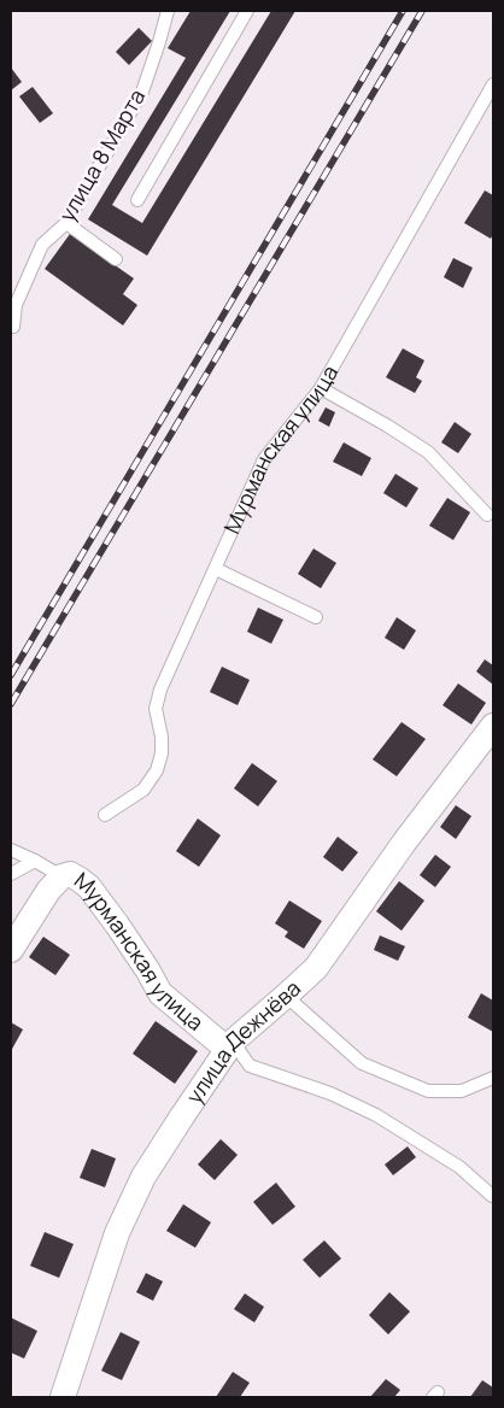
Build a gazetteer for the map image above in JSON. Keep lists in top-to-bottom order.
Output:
{
  "streets": {
    "street": ["Мурманская улица", "улица Дежнёва"],
    "lane": ["улица 8 Марта"]
  },
  "crossings": [
    ["Мурманская улица", "улица Дежнёва"]
  ]
}
